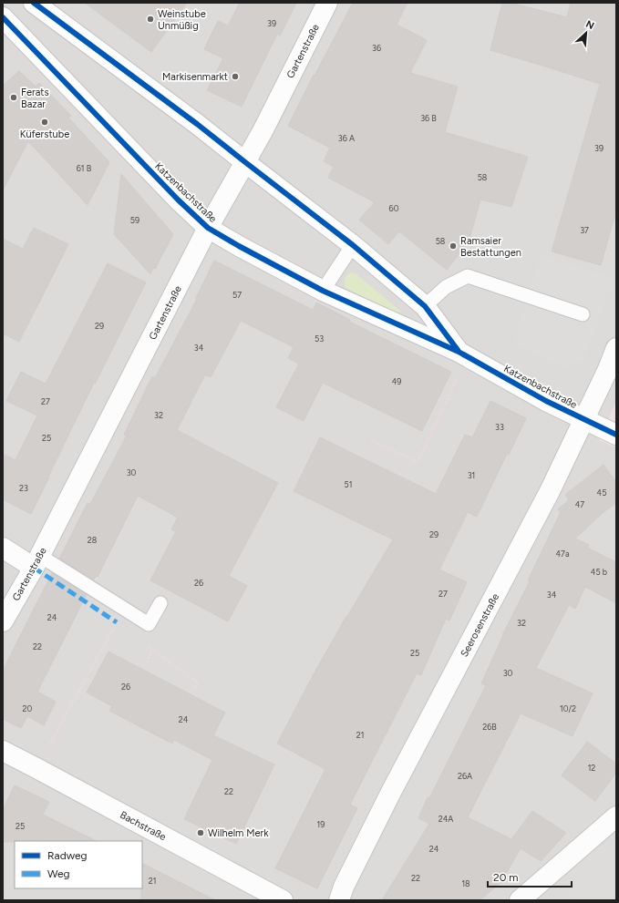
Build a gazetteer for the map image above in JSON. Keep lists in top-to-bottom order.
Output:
{
  "streets": {
    "street": [
      "Gartenstraße",
      "Katzenbachstraße",
      "Seerosenstraße",
      "Bachstraße"
    ]
  },
  "crossings": [
    ["Gartenstraße", "Katzenbachstraße"],
    ["Katzenbachstraße", "Seerosenstraße"]
  ],
  "places": [
    "Weinstube Unmüßig",
    "Markisenmarkt",
    "Ferats Bazar",
    "Küferstube",
    "Ramsaier Bestattungen",
    "Wilhelm Merk"
  ],
  "house_numbers": [
    "39",
    "36",
    "36 B",
    "36 A",
    "39",
    "61 B",
    "58",
    "60",
    "59",
    "37",
    "58",
    "57",
    "29",
    "53",
    "34",
    "49",
    "27",
    "32",
    "33",
    "25",
    "30",
    "31",
    "51",
    "23",
    "45",
    "47",
    "29",
    "28",
    "47a",
    "45 b",
    "26",
    "27",
    "34",
    "24",
    "32",
    "22",
    "25",
    "30",
    "26",
    "20",
    "10/2",
    "24",
    "26B",
    "21",
    "12",
    "26A",
    "22",
    "24A",
    "19",
    "25",
    "24",
    "22",
    "21",
    "18"
  ],
  "legend": ["Radweg", "Weg"],
  "scale_bar": "20 m",
  "north": "top right"
}
